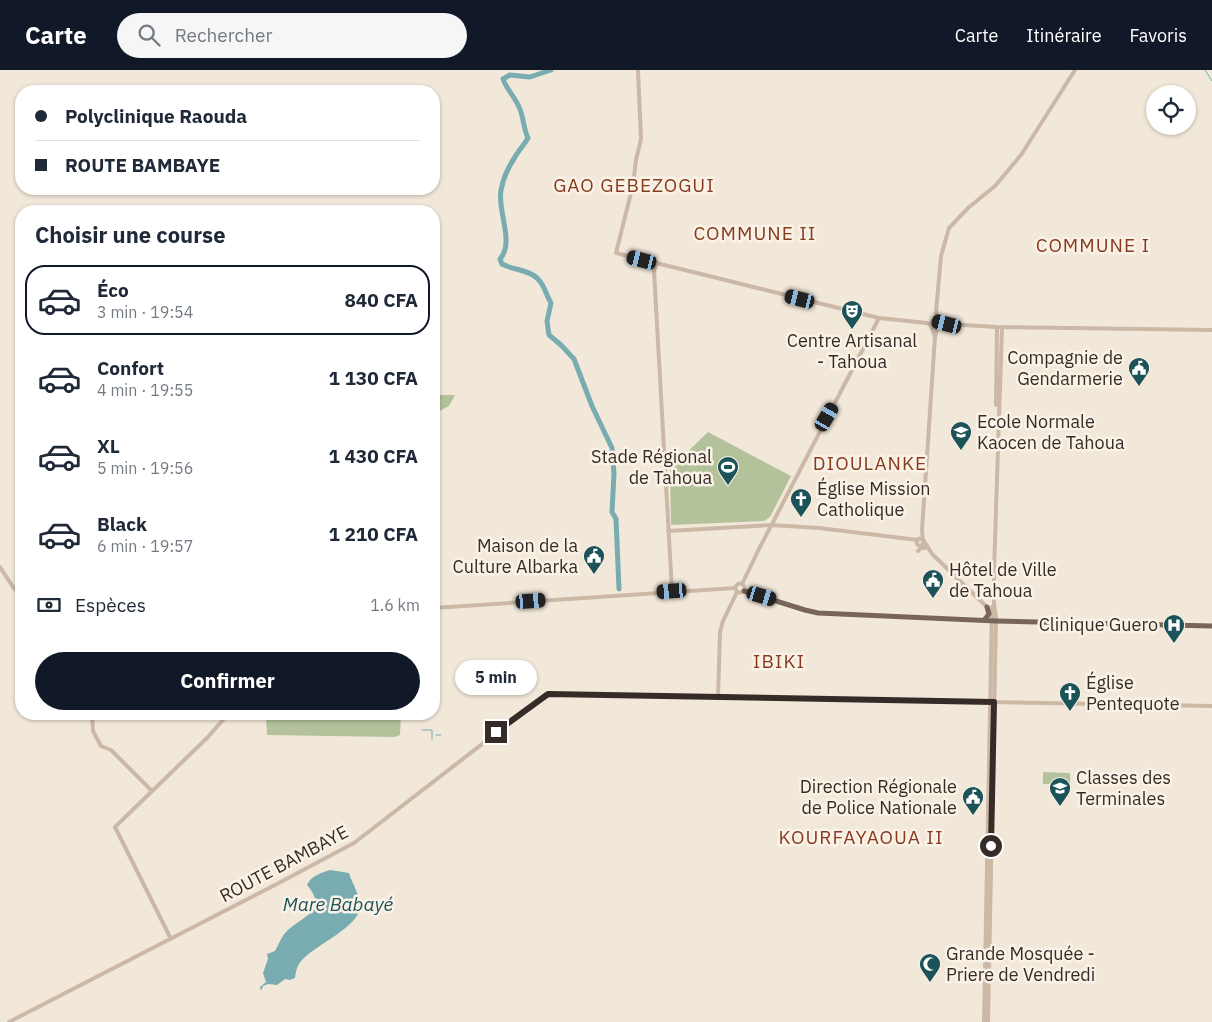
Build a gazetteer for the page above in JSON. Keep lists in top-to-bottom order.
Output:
{
  "streets": {
    "street": ["ROUTE BAMBAYE"]
  },
  "districts": [
    "GAO GEBEZOGUI",
    "COMMUNE II",
    "COMMUNE I",
    "DIOULANKE",
    "IBIKI",
    "KOURFAYAOUA II"
  ],
  "water": ["Mare Babayé"],
  "places": {
    "theatre": ["Centre Artisanal - Tahoua"],
    "public building": [
      "Compagnie de Gendarmerie",
      "Maison de la Culture Albarka",
      "Hôtel de Ville de Tahoua",
      "Direction Régionale de Police Nationale"
    ],
    "school or university": ["Ecole Normale Kaocen de Tahoua", "Classes des Terminales"],
    "sports": ["Stade Régional de Tahoua"],
    "church": ["Église Mission Catholique", "Église Pentequote"],
    "hospital": ["Clinique Guero"],
    "mosque": ["Grande Mosquée - Priere de Vendredi"]
  },
  "page": {
    "header": "Carte",
    "search": "Rechercher",
    "nav": ["Carte", "Itinéraire", "Favoris"],
    "banner": ["Polyclinique Raouda", "ROUTE BAMBAYE"],
    "heading": "Choisir une course",
    "list": [
      {
        "name": "Éco",
        "note": "3 min · 19:54",
        "value": "840 CFA"
      },
      {
        "name": "Confort",
        "note": "4 min · 19:55",
        "value": "1 130 CFA"
      },
      {
        "name": "XL",
        "note": "5 min · 19:56",
        "value": "1 430 CFA"
      },
      {
        "name": "Black",
        "note": "6 min · 19:57",
        "value": "1 210 CFA"
      }
    ],
    "pay": ["Espèces", "1.6 km"],
    "buttons": "Confirmer",
    "bubble": "5 min"
  }
}
